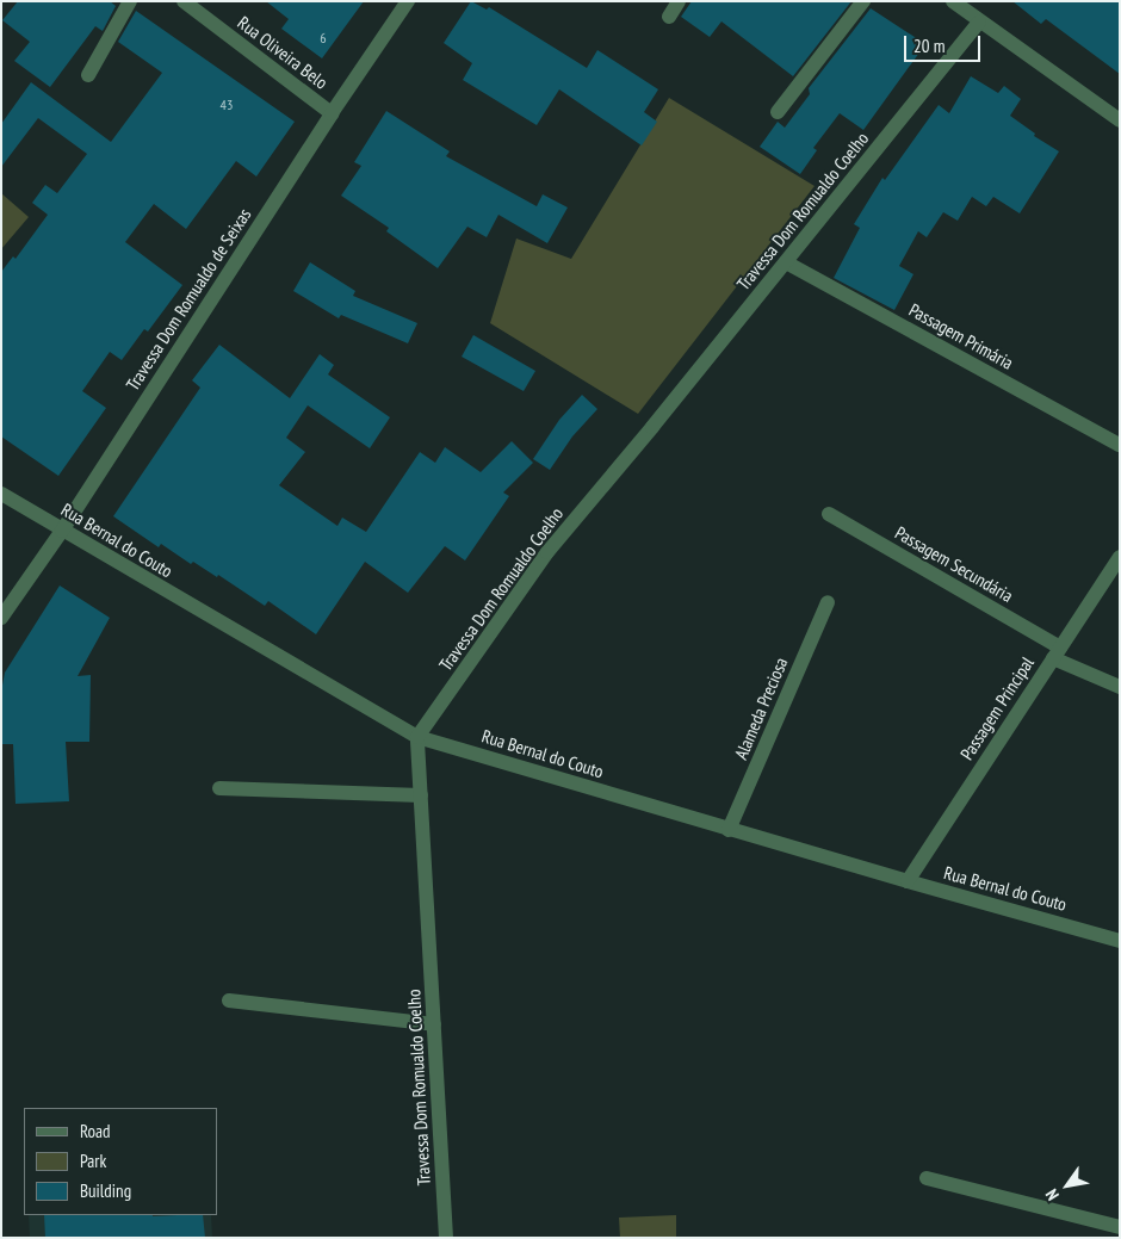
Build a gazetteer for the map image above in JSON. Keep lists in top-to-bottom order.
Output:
{
  "streets": {
    "street": [
      "Rua Oliveira Belo",
      "Travessa Dom Romualdo Coelho",
      "Travessa Dom Romualdo de Seixas",
      "Passagem Primária",
      "Rua Bernal do Couto",
      "Passagem Secundária",
      "Alameda Preciosa",
      "Passagem Principal"
    ]
  },
  "crossings": [
    ["Rua Oliveira Belo", "Travessa Dom Romualdo de Seixas"],
    ["Travessa Dom Romualdo Coelho", "Passagem Primária"],
    ["Travessa Dom Romualdo Coelho", "Rua Bernal do Couto"],
    ["Travessa Dom Romualdo de Seixas", "Rua Bernal do Couto"],
    ["Rua Bernal do Couto", "Alameda Preciosa"],
    ["Rua Bernal do Couto", "Passagem Principal"],
    ["Passagem Secundária", "Passagem Principal"]
  ],
  "house_numbers": ["6", "43"],
  "legend": ["Road", "Park", "Building"],
  "scale_bar": "20 m",
  "north": "bottom left"
}
